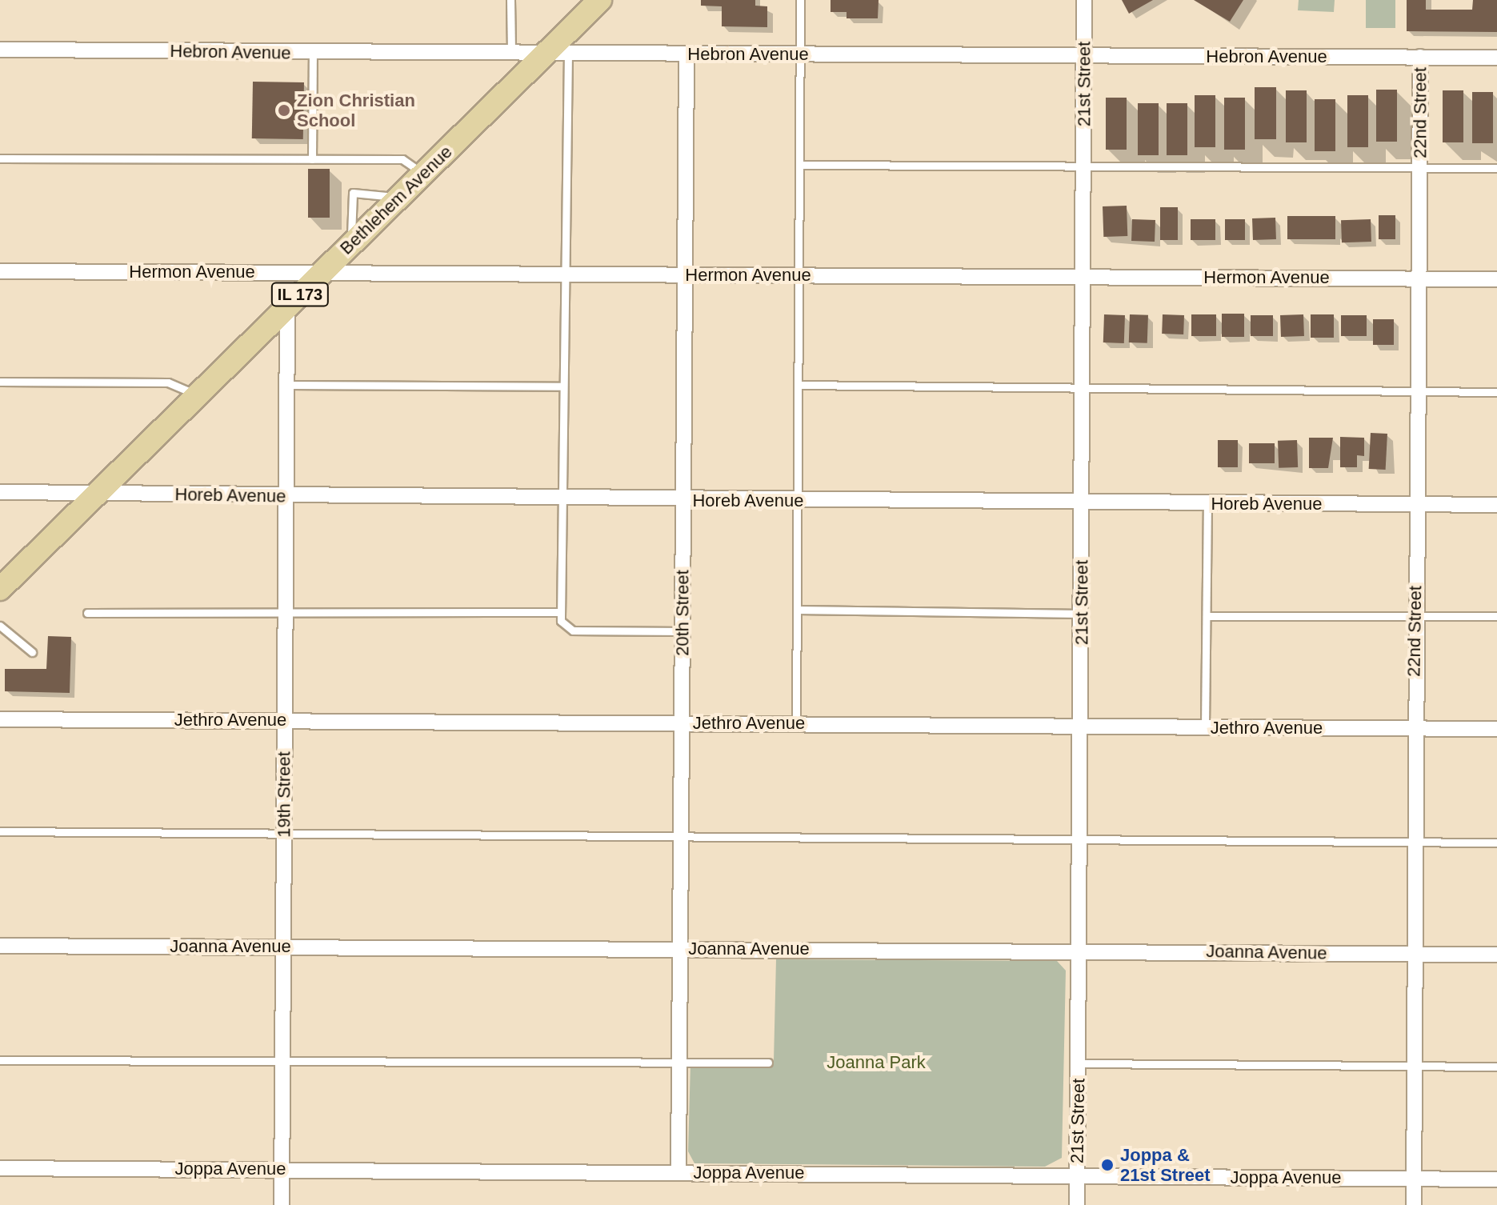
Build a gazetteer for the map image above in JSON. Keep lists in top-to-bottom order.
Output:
{
  "streets": {
    "main road": ["Bethlehem Avenue", "IL 173"],
    "street": [
      "Hebron Avenue",
      "21st Street",
      "22nd Street",
      "Hermon Avenue",
      "Horeb Avenue",
      "20th Street",
      "Jethro Avenue",
      "19th Street",
      "Joanna Avenue",
      "Joppa Avenue"
    ]
  },
  "crossings": [
    ["Hebron Avenue", "21st Street"],
    ["Hebron Avenue", "22nd Street"],
    ["Hebron Avenue", "Bethlehem Avenue"],
    ["Hebron Avenue", "20th Street"],
    ["21st Street", "Hermon Avenue"],
    ["21st Street", "Horeb Avenue"],
    ["21st Street", "Jethro Avenue"],
    ["21st Street", "Joanna Avenue"],
    ["21st Street", "Joppa Avenue"],
    ["22nd Street", "Hermon Avenue"],
    ["22nd Street", "Horeb Avenue"],
    ["22nd Street", "Jethro Avenue"],
    ["22nd Street", "Joanna Avenue"],
    ["22nd Street", "Joppa Avenue"],
    ["Bethlehem Avenue", "Hermon Avenue"],
    ["Bethlehem Avenue", "Horeb Avenue"],
    ["Bethlehem Avenue", "19th Street"],
    ["Hermon Avenue", "20th Street"],
    ["Horeb Avenue", "20th Street"],
    ["Horeb Avenue", "19th Street"],
    ["20th Street", "Jethro Avenue"],
    ["20th Street", "Joanna Avenue"],
    ["20th Street", "Joppa Avenue"],
    ["Jethro Avenue", "19th Street"],
    ["19th Street", "Joanna Avenue"],
    ["19th Street", "Joppa Avenue"]
  ],
  "parks": ["Joanna Park"],
  "places": ["Zion Christian School", "Joppa & 21st Street"]
}
